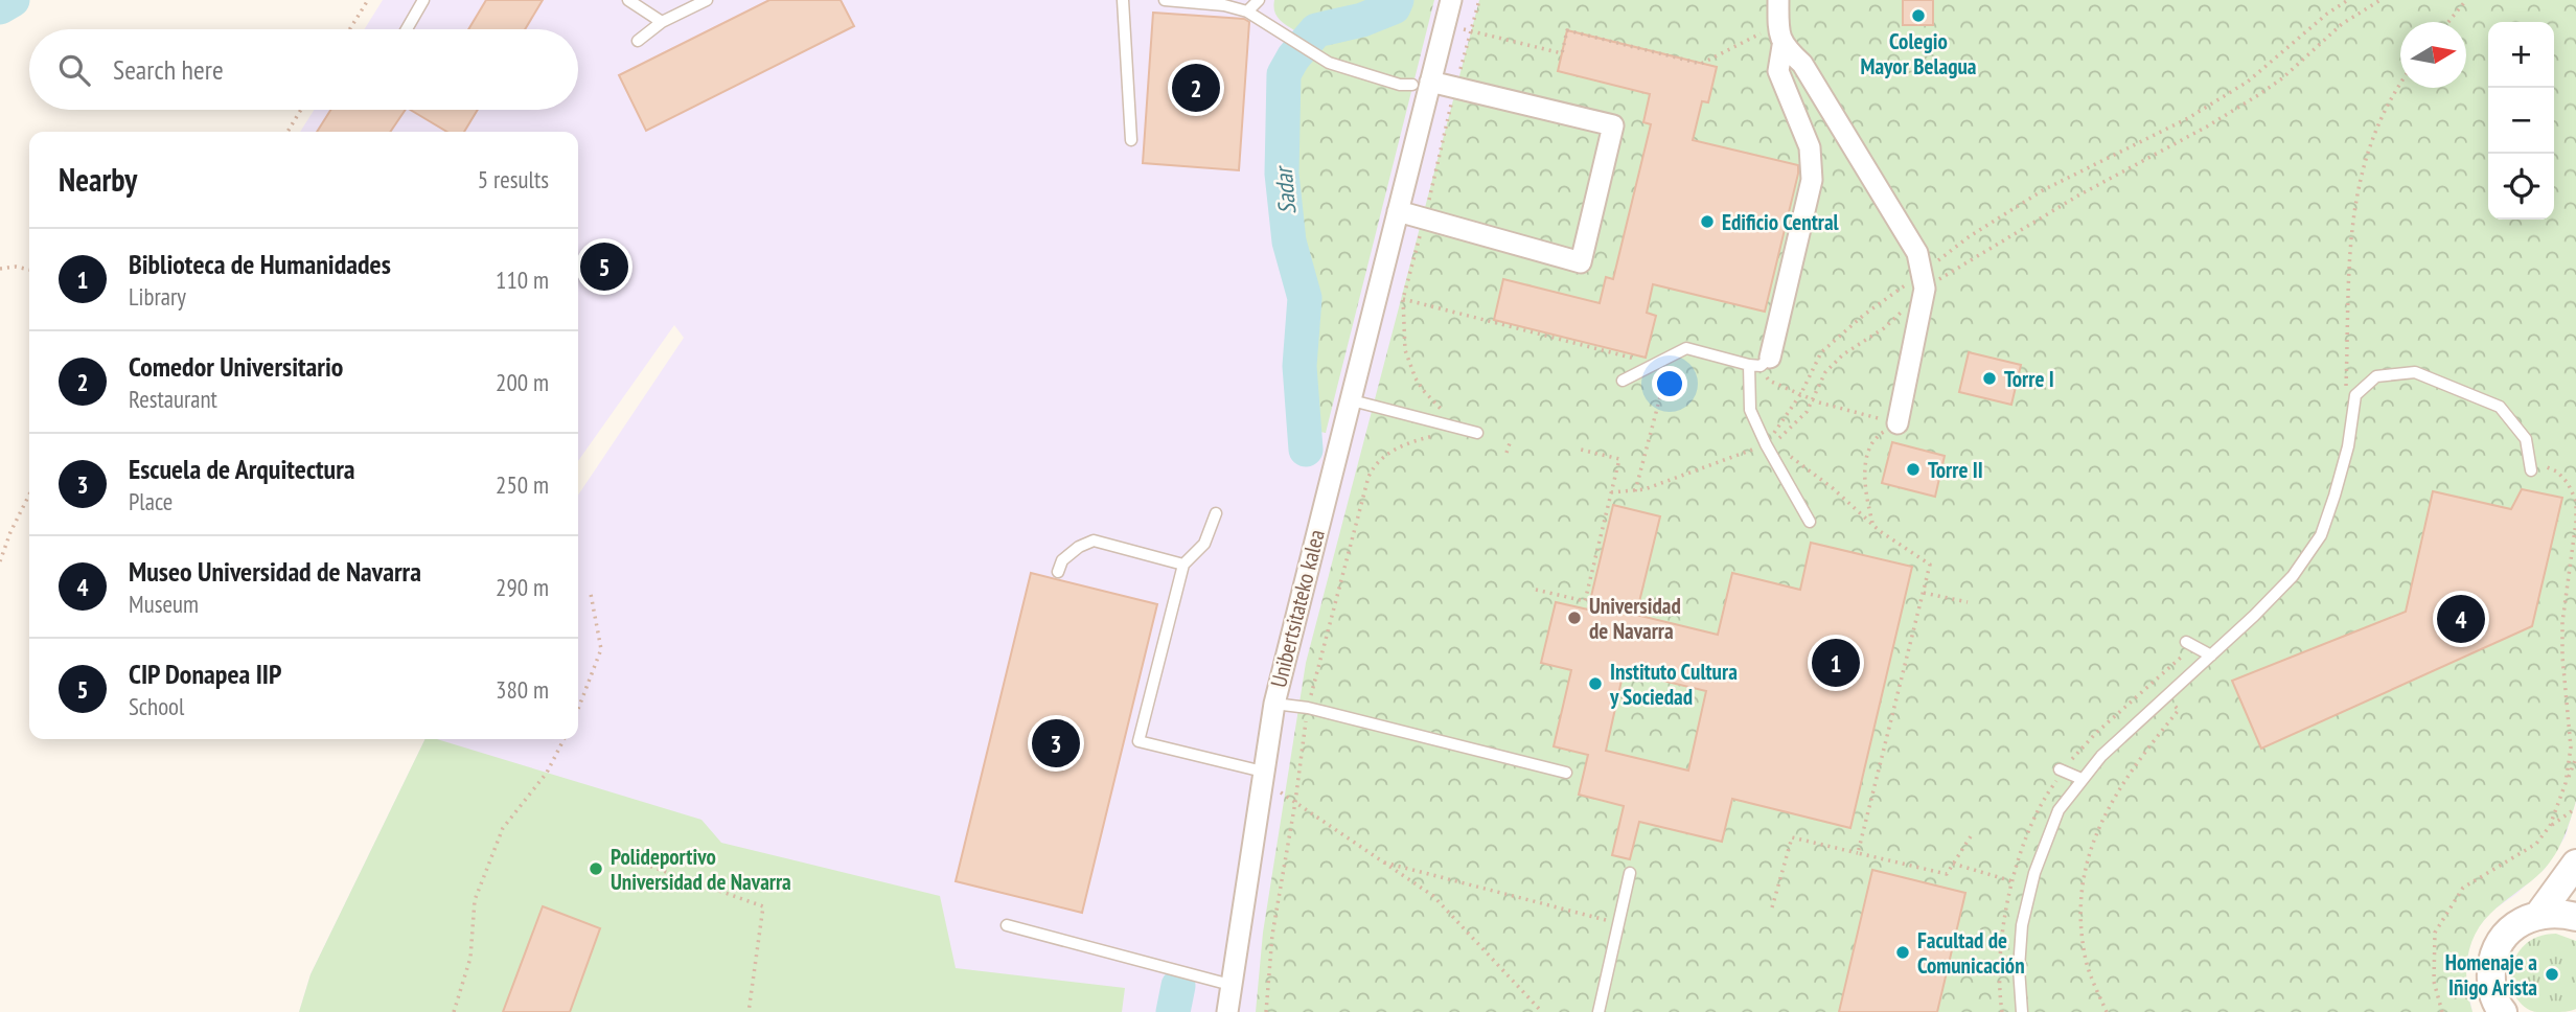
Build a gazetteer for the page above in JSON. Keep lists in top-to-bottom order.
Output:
{
  "streets": {
    "street": ["Unibertsitateko kalea"]
  },
  "water": ["Sadar"],
  "places": [
    "Colegio Mayor Belagua",
    "Edificio Central",
    "Torre I",
    "Torre II",
    "Universidad de Navarra",
    "Instituto Cultura y Sociedad",
    "Polideportivo Universidad de Navarra",
    "Facultad de Comunicación",
    "Homenaje a Iñigo Arista"
  ],
  "north": "right",
  "page": {
    "map_buttons": ["+", "−"],
    "search": "Search here",
    "pins": [
      "2",
      "5",
      "4",
      "1",
      "3"
    ],
    "heading": ["Nearby", "5 results"],
    "list": [
      {
        "mark": "1",
        "name": "Biblioteca de Humanidades",
        "note": "Library",
        "value": "110 m"
      },
      {
        "mark": "2",
        "name": "Comedor Universitario",
        "note": "Restaurant",
        "value": "200 m"
      },
      {
        "mark": "3",
        "name": "Escuela de Arquitectura",
        "note": "Place",
        "value": "250 m"
      },
      {
        "mark": "4",
        "name": "Museo Universidad de Navarra",
        "note": "Museum",
        "value": "290 m"
      },
      {
        "mark": "5",
        "name": "CIP Donapea IIP",
        "note": "School",
        "value": "380 m"
      }
    ]
  }
}
